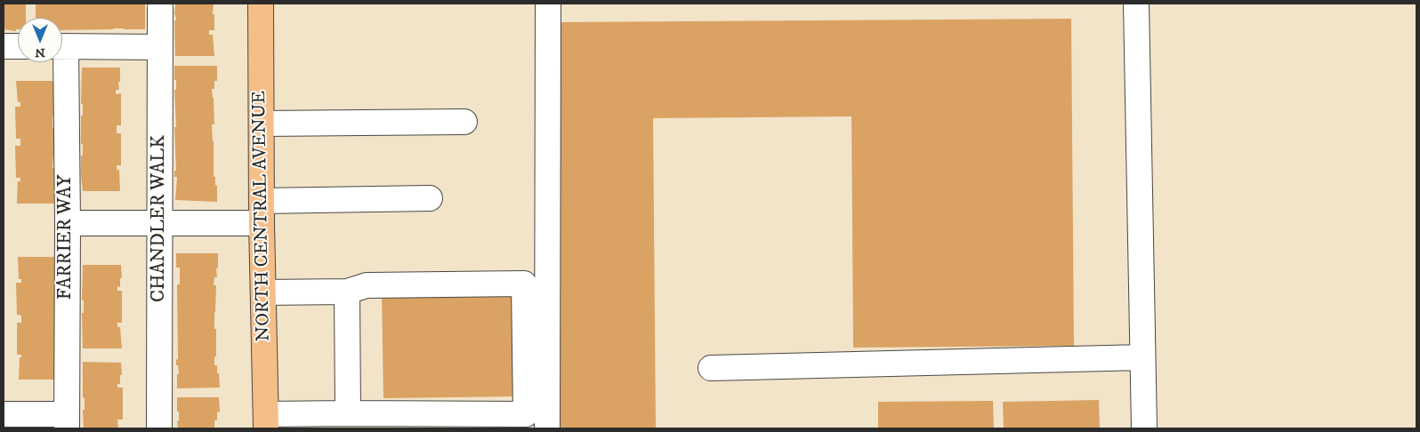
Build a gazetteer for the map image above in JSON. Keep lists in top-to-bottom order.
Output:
{
  "streets": {
    "main road": ["NORTH CENTRAL AVENUE"],
    "street": ["CHANDLER WALK", "FARRIER WAY"]
  },
  "north": "bottom"
}
